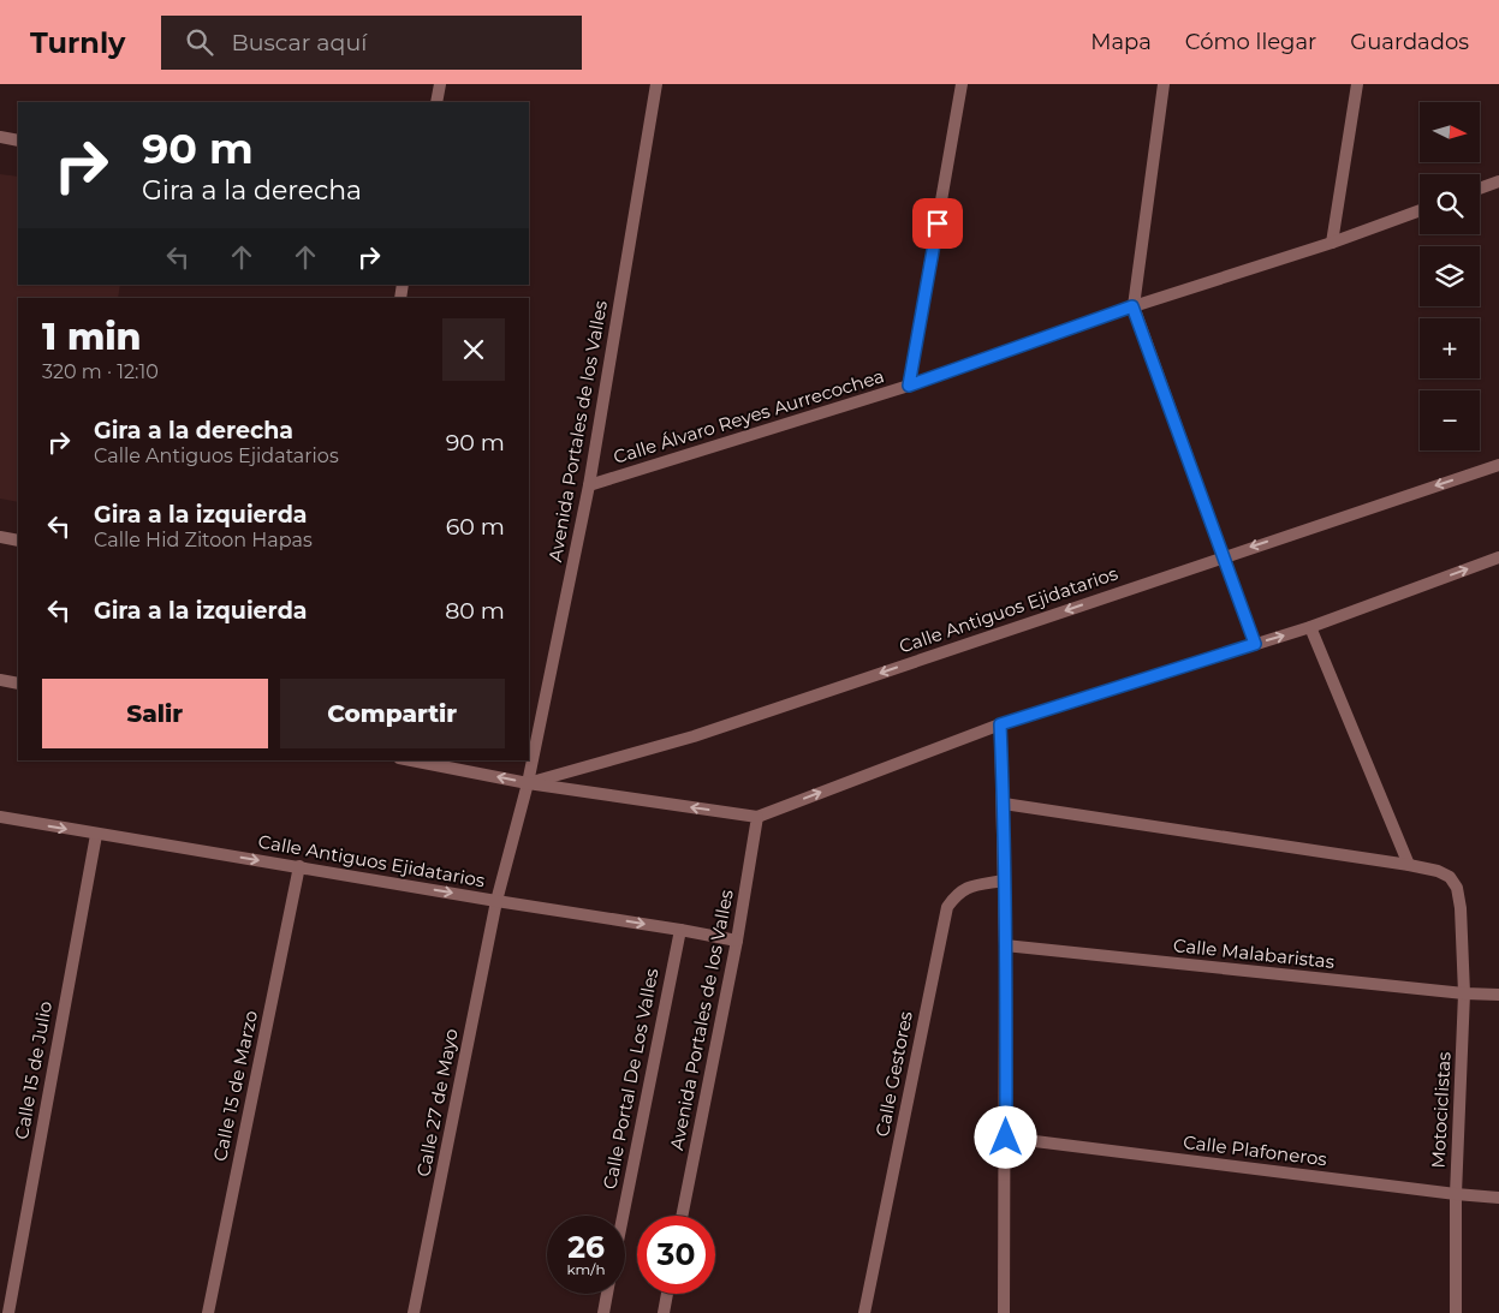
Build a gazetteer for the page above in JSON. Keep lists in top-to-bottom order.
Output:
{
  "streets": {
    "street": [
      "Calle Álvaro Reyes Aurrecochea",
      "Avenida Portales de los Valles",
      "Calle Antiguos Ejidatarios",
      "Calle Malabaristas",
      "Calle 15 de Julio",
      "Calle Gestores",
      "Calle Portal De Los Valles",
      "Calle 15 de Marzo",
      "Calle 27 de Mayo",
      "Motociclistas",
      "Calle Plafoneros"
    ]
  },
  "crossings": [
    ["Calle Álvaro Reyes Aurrecochea", "Avenida Portales de los Valles"],
    ["Avenida Portales de los Valles", "Calle Antiguos Ejidatarios"],
    ["Avenida Portales de los Valles", "Calle 27 de Mayo"],
    ["Calle Antiguos Ejidatarios", "Calle 15 de Julio"],
    ["Calle Antiguos Ejidatarios", "Calle Portal De Los Valles"],
    ["Calle Antiguos Ejidatarios", "Calle 15 de Marzo"],
    ["Calle Antiguos Ejidatarios", "Calle 27 de Mayo"],
    ["Calle Malabaristas", "Motociclistas"],
    ["Motociclistas", "Calle Plafoneros"]
  ],
  "north": "right",
  "page": {
    "header": "Turnly",
    "search": "Buscar aquí",
    "nav": ["Mapa", "Cómo llegar", "Guardados"],
    "map_buttons": ["+", "−"],
    "turn": ["90 m", "Gira a la derecha"],
    "heading": ["1 min", "320 m · 12:10"],
    "list": [
      {
        "name": "Gira a la derecha",
        "note": "Calle Antiguos Ejidatarios",
        "value": "90 m"
      },
      {
        "name": "Gira a la izquierda",
        "note": "Calle Hid Zitoon Hapas",
        "value": "60 m"
      },
      {
        "name": "Gira a la izquierda",
        "value": "80 m"
      }
    ],
    "buttons": ["Salir", "Compartir"],
    "speed": "26 km/h",
    "limit": "30"
  }
}
